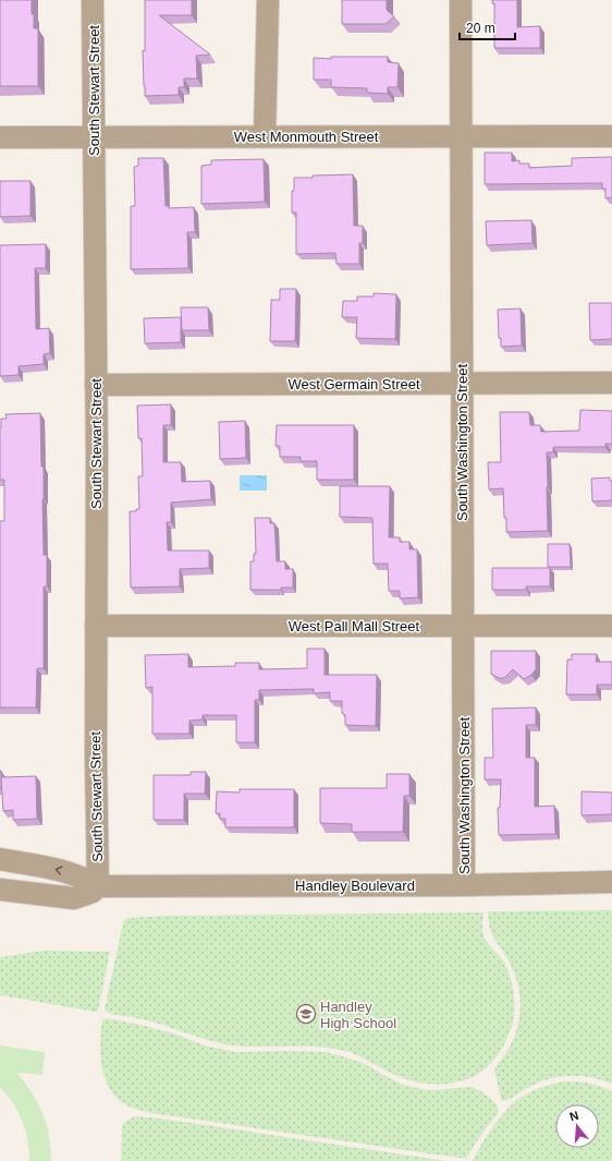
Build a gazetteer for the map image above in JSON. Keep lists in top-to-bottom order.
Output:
{
  "streets": {
    "street": [
      "South Stewart Street",
      "West Monmouth Street",
      "West Germain Street",
      "South Washington Street",
      "West Pall Mall Street",
      "Handley Boulevard"
    ]
  },
  "crossings": [
    ["South Stewart Street", "West Monmouth Street"],
    ["South Stewart Street", "West Germain Street"],
    ["South Stewart Street", "West Pall Mall Street"],
    ["South Stewart Street", "Handley Boulevard"],
    ["West Monmouth Street", "South Washington Street"],
    ["West Germain Street", "South Washington Street"],
    ["South Washington Street", "West Pall Mall Street"],
    ["South Washington Street", "Handley Boulevard"]
  ],
  "places": {
    "school or university": ["Handley High School"]
  },
  "scale_bar": "20 m",
  "north": "top"
}
